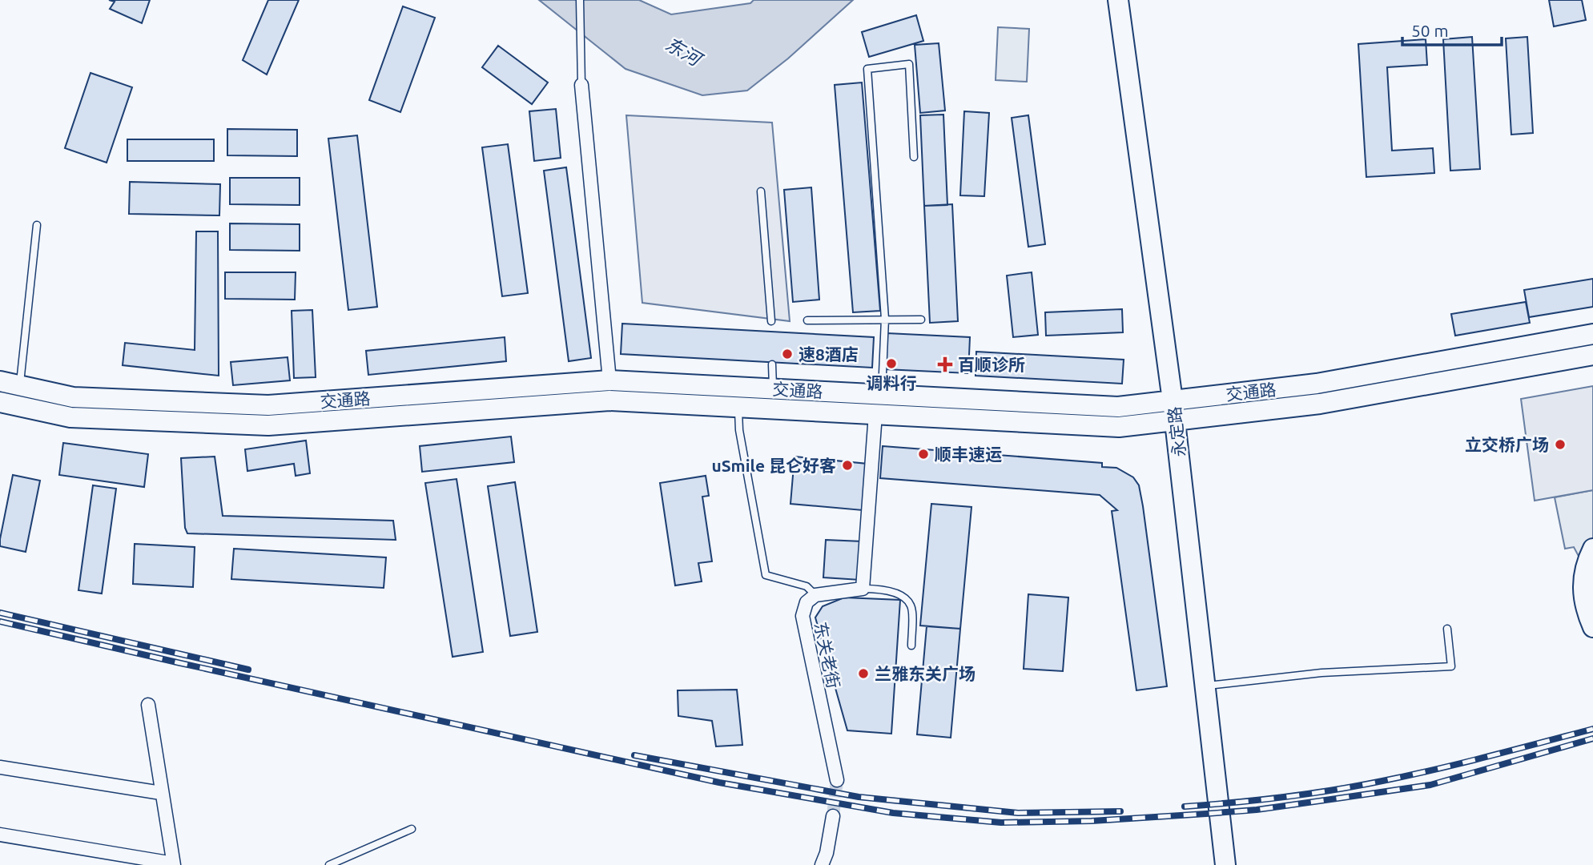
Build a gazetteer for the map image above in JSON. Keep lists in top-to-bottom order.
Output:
{
  "streets": {
    "main road": ["交通路", "永定路"],
    "street": ["东关老街"]
  },
  "crossings": [
    ["交通路", "永定路"]
  ],
  "water": ["东河"],
  "places": {
    "other": [
      "速8酒店",
      "调料行",
      "立交桥广场",
      "顺丰速运",
      "uSmile 昆仑好客",
      "兰雅东关广场"
    ],
    "health": ["百顺诊所"]
  },
  "scale_bar": "50 m"
}
